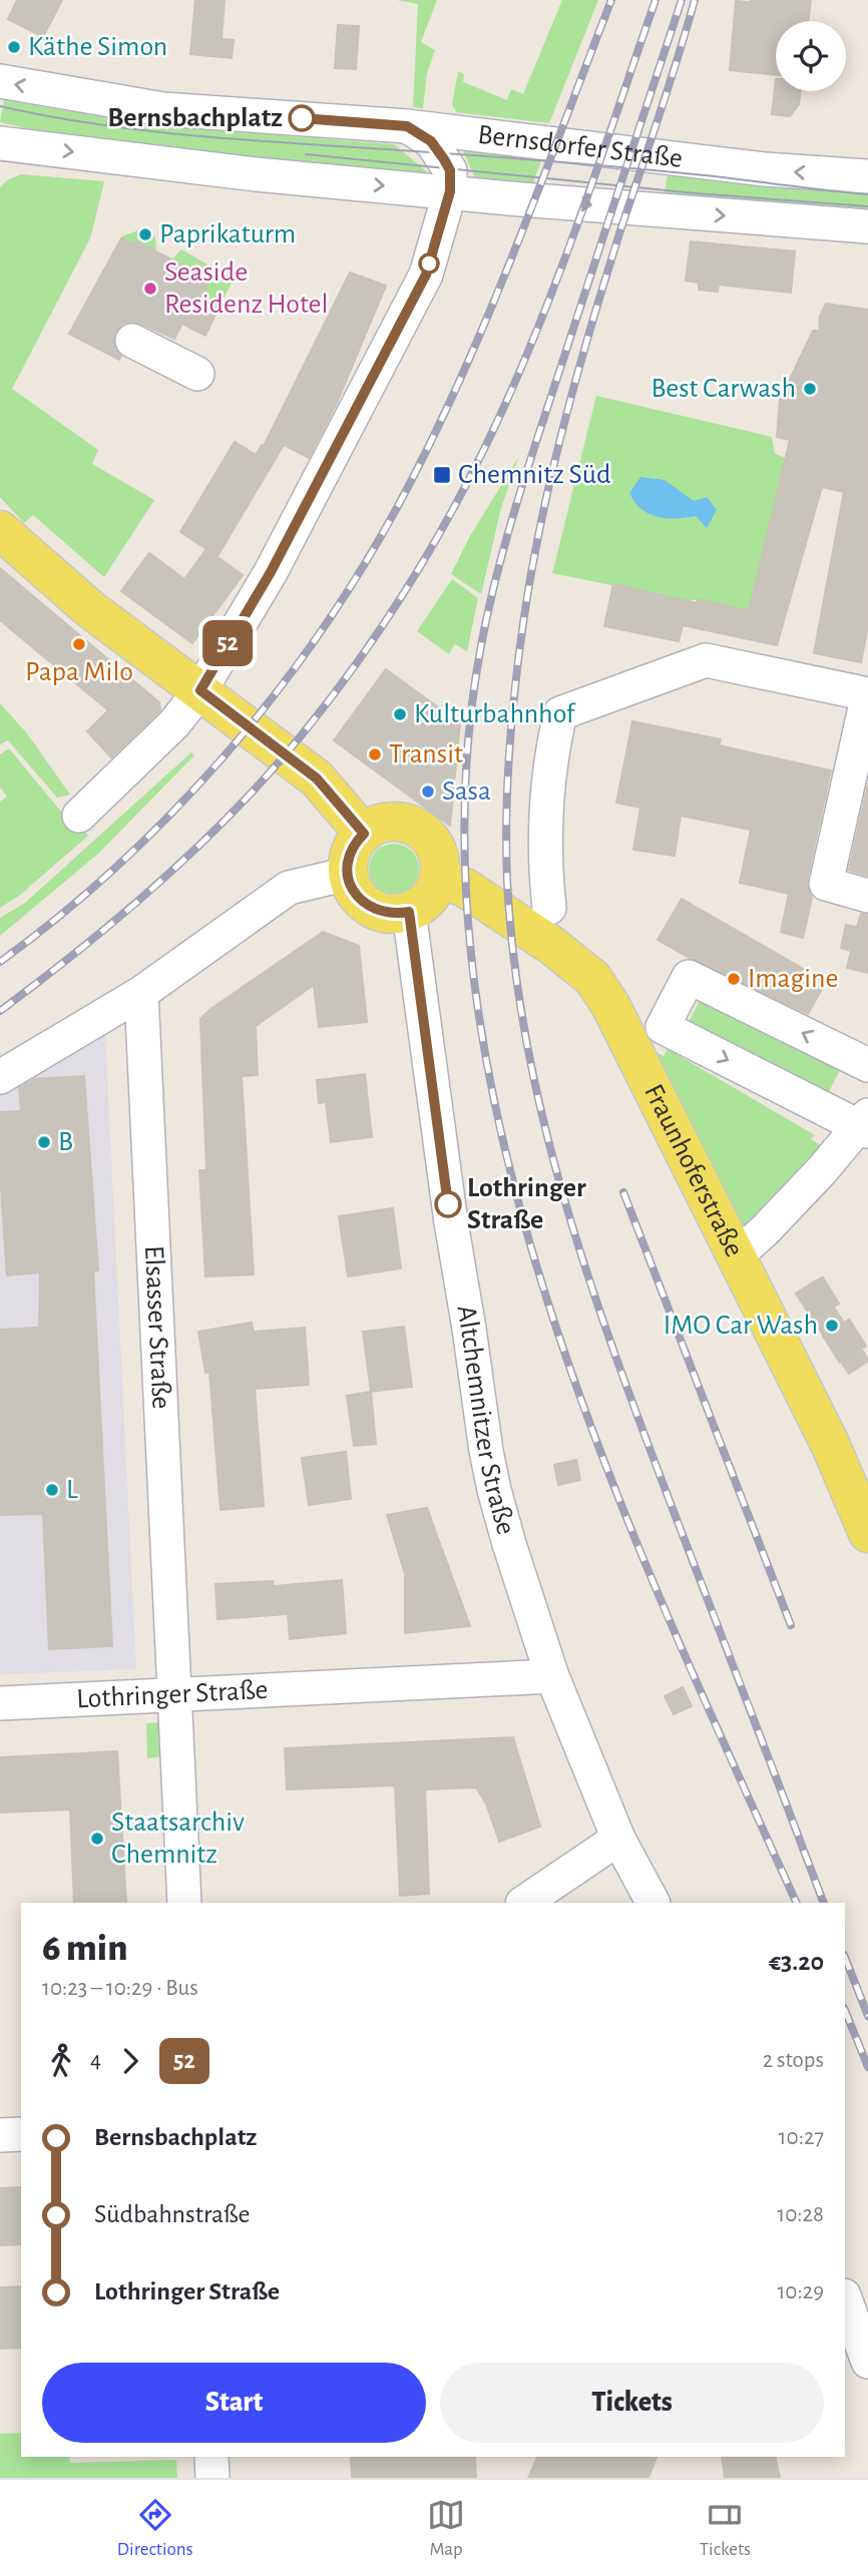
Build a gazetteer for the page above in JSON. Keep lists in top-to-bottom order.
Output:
{
  "streets": {
    "main road": ["Fraunhoferstraße"],
    "street": [
      "Bernsdorfer Straße",
      "Elsasser Straße",
      "Altchemnitzer Straße",
      "Lothringer Straße"
    ]
  },
  "crossings": [
    ["Fraunhoferstraße", "Altchemnitzer Straße"],
    ["Elsasser Straße", "Lothringer Straße"],
    ["Altchemnitzer Straße", "Lothringer Straße"]
  ],
  "places": {
    "other": [
      "Käthe Simon",
      "Bernsbachplatz",
      "Paprikaturm",
      "Seaside Residenz Hotel",
      "Best Carwash",
      "Papa Milo",
      "Kulturbahnhof",
      "Transit",
      "Sasa",
      "Imagine",
      "B",
      "Lothringer Straße",
      "IMO Car Wash",
      "L",
      "Staatsarchiv Chemnitz"
    ],
    "transit": ["Chemnitz Süd"]
  },
  "lines": ["bus line 52"],
  "page": {
    "on_map": "52",
    "heading": ["6 min", "10:23 – 10:29 · Bus", "€3.20"],
    "legs": ["4", "52", "2 stops"],
    "list": [
      {
        "name": "Bernsbachplatz",
        "value": "10:27"
      },
      {
        "name": "Südbahnstraße",
        "value": "10:28"
      },
      {
        "name": "Lothringer Straße",
        "value": "10:29"
      }
    ],
    "buttons": ["Start", "Tickets"],
    "tabs": ["Directions", "Map", "Tickets"]
  }
}
